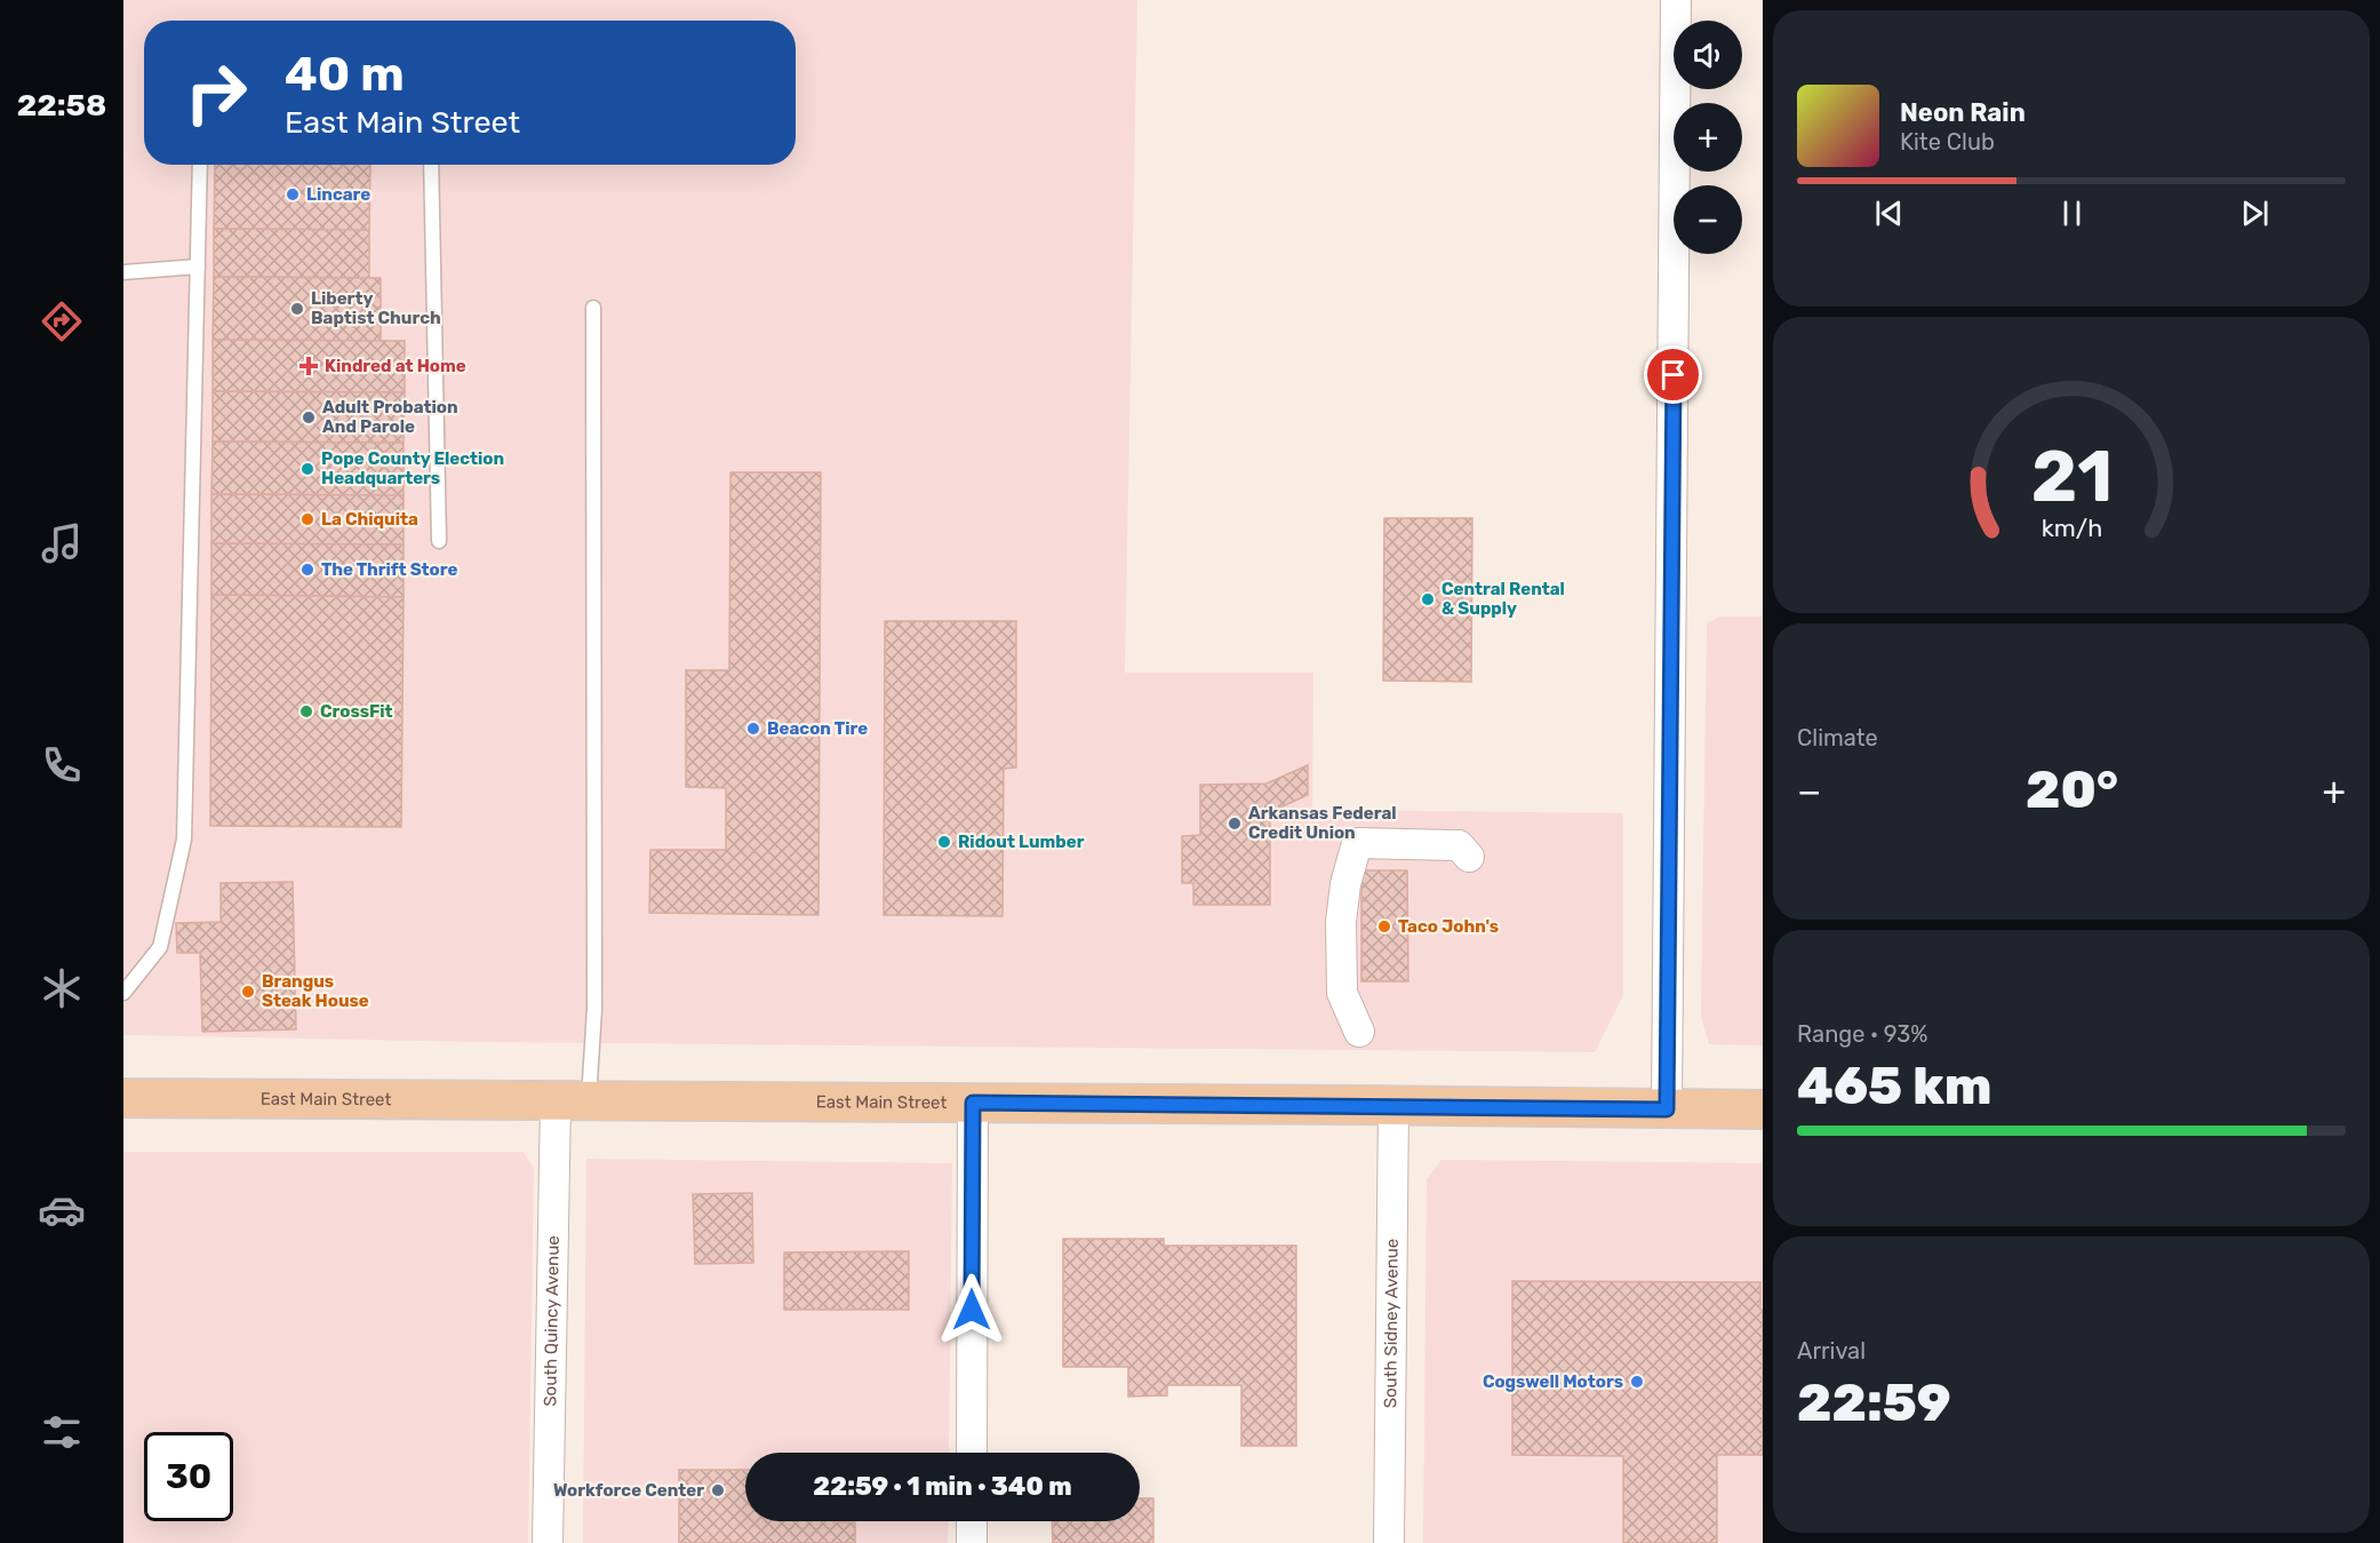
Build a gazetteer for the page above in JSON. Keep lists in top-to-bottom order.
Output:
{
  "streets": {
    "main road": ["East Main Street"],
    "street": ["South Quincy Avenue", "South Sidney Avenue"]
  },
  "crossings": [
    ["East Main Street", "South Quincy Avenue"],
    ["East Main Street", "South Sidney Avenue"]
  ],
  "places": {
    "other": [
      "Lincare",
      "Liberty Baptist Church",
      "Adult Probation And Parole",
      "Pope County Election Headquarters",
      "La Chiquita",
      "The Thrift Store",
      "Central Rental & Supply",
      "CrossFit",
      "Beacon Tire",
      "Arkansas Federal Credit Union",
      "Ridout Lumber",
      "Taco John's",
      "Brangus Steak House",
      "Cogswell Motors",
      "Workforce Center"
    ],
    "health": ["Kindred at Home"]
  },
  "page": {
    "tabs": "22:58",
    "map_buttons": ["+", "−"],
    "turn": ["40 m", "East Main Street"],
    "song": ["Neon Rain", "Kite Club"],
    "tile": [
      "Climate",
      ["Range · 93%", "465 km"],
      ["Arrival", "22:59"]
    ],
    "heat": ["−", "20°", "+"],
    "limit": "30",
    "trip": "22:59 · 1 min · 340 m",
    "gauge": ["21", "km/h"]
  }
}
